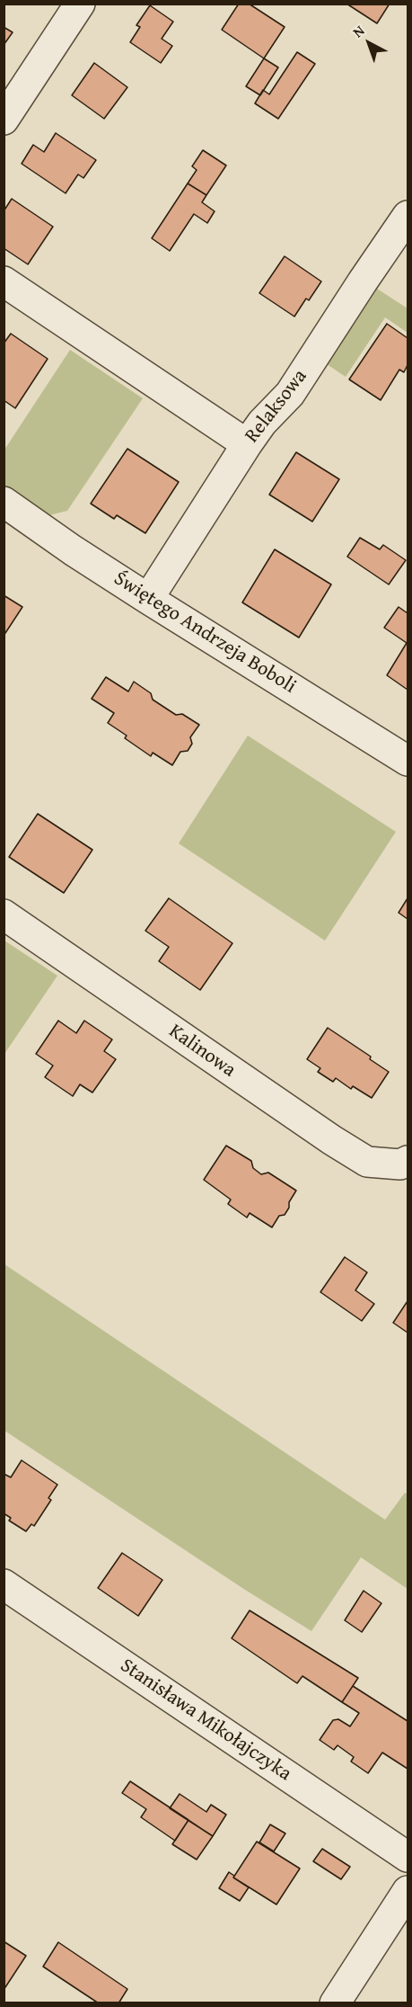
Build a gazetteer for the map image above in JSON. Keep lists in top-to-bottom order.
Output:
{
  "streets": {
    "street": [
      "Relaksowa",
      "Świętego Andrzeja Boboli",
      "Kalinowa",
      "Stanisława Mikołajczyka"
    ]
  },
  "crossings": [
    ["Relaksowa", "Świętego Andrzeja Boboli"]
  ],
  "north": "top left"
}
